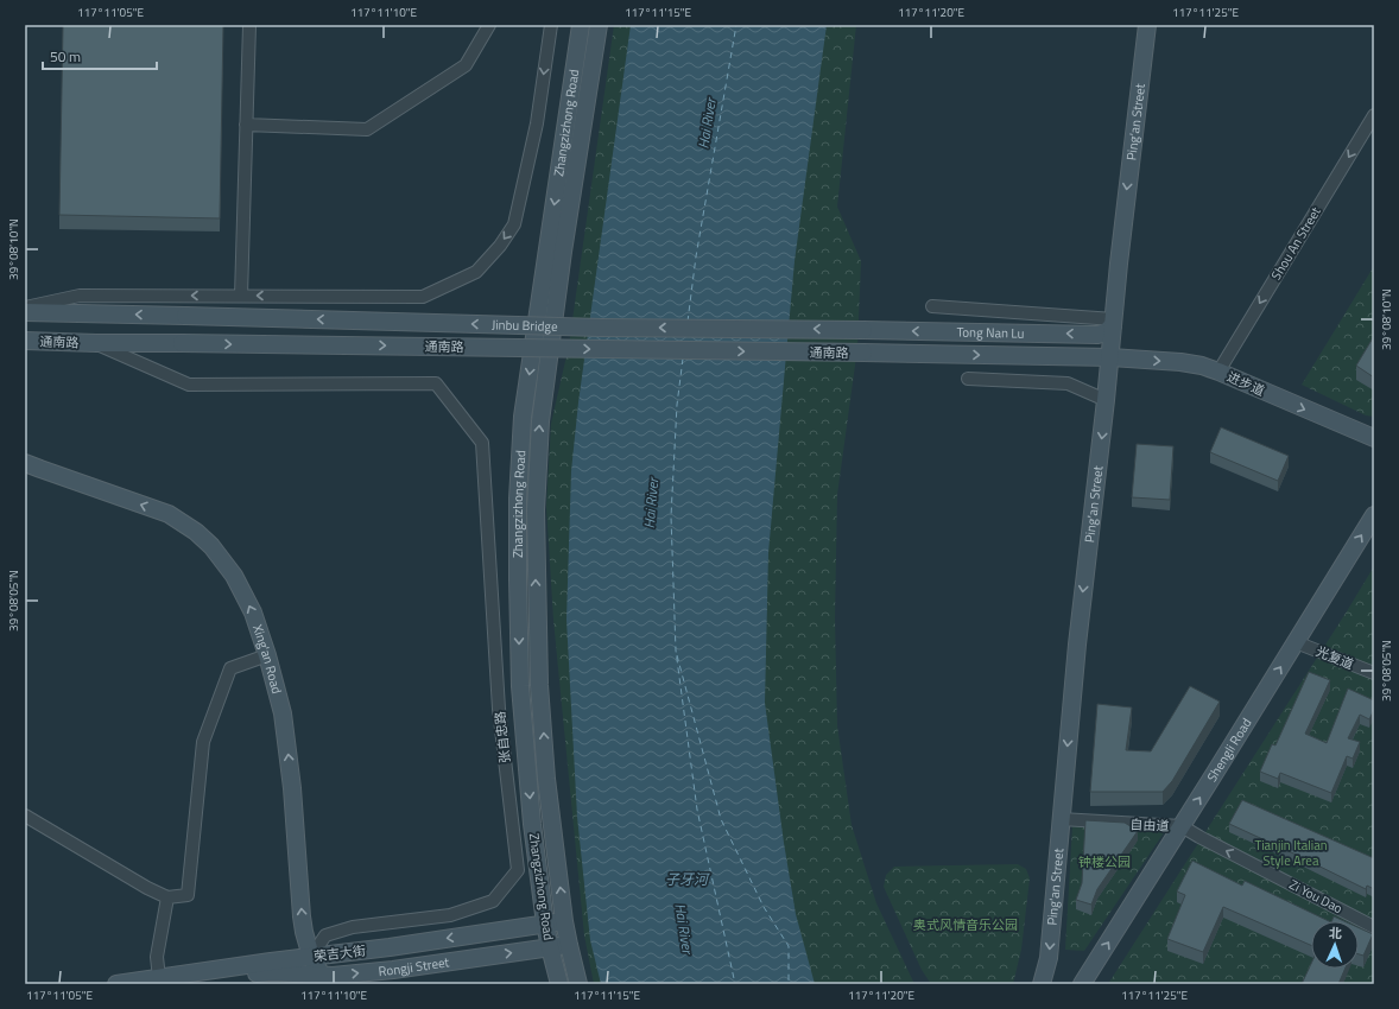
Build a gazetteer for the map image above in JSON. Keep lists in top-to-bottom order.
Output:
{
  "streets": {
    "street": [
      "Zhangzizhong Road",
      "Ping'an Street",
      "Shou An Street",
      "Jinbu Bridge",
      "Tong Nan Lu",
      "通南路",
      "进步道",
      "光复道",
      "Xing'an Road",
      "张自忠路",
      "Shengli Road",
      "自由道",
      "Zi You Dao",
      "荣吉大街",
      "Rongji Street"
    ]
  },
  "crossings": [
    ["Zhangzizhong Road", "荣吉大街"],
    ["Zhangzizhong Road", "Rongji Street"],
    ["Ping'an Street", "Tong Nan Lu"],
    ["Ping'an Street", "进步道"],
    ["Ping'an Street", "自由道"],
    ["Shou An Street", "进步道"],
    ["Jinbu Bridge", "Tong Nan Lu"],
    ["Tong Nan Lu", "通南路"],
    ["Tong Nan Lu", "进步道"],
    ["通南路", "张自忠路"],
    ["光复道", "Shengli Road"],
    ["Xing'an Road", "张自忠路"],
    ["Xing'an Road", "荣吉大街"],
    ["张自忠路", "荣吉大街"],
    ["Shengli Road", "自由道"],
    ["Shengli Road", "Zi You Dao"],
    ["自由道", "Zi You Dao"],
    ["荣吉大街", "Rongji Street"]
  ],
  "one_way": [
    "Ping'an Street",
    "Shou An Street",
    "Jinbu Bridge",
    "通南路",
    "进步道",
    "Xing'an Road",
    "Shengli Road",
    "Zi You Dao",
    "荣吉大街",
    "Rongji Street"
  ],
  "water": ["Hai River", "子牙河"],
  "parks": ["Tianjin Italian Style Area", "钟楼公园", "奥式风情音乐公园"],
  "scale_bar": "50 m",
  "north": "top",
  "coordinates": [
    "117°11'05\"E",
    "117°11'10\"E",
    "117°11'15\"E",
    "117°11'20\"E",
    "117°11'25\"E",
    "39°08'10\"N",
    "39°08'05\"N"
  ]
}
